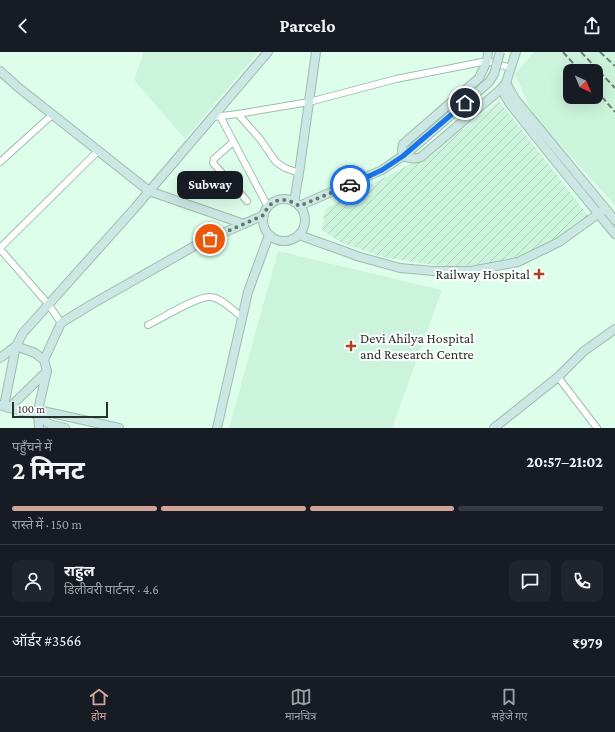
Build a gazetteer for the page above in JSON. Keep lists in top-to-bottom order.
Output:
{
  "places": {
    "other": ["Subway"],
    "health": ["Railway Hospital", "Devi Ahilya Hospital and Research Centre"]
  },
  "scale_bar": "100 m",
  "north": "bottom right",
  "page": {
    "header": "Parcelo",
    "bubble": "Subway",
    "scale": "100 m",
    "heading": ["2 मिनट", "पहुँचने में", "20:57–21:02"],
    "panel": [
      "राहुल",
      "डिलीवरी पार्टनर · 4.6",
      "ऑर्डर #3566",
      "₹979"
    ],
    "bar": "रास्ते में · 150 m",
    "tabs": ["होम", "मानचित्र", "सहेजे गए"]
  }
}
